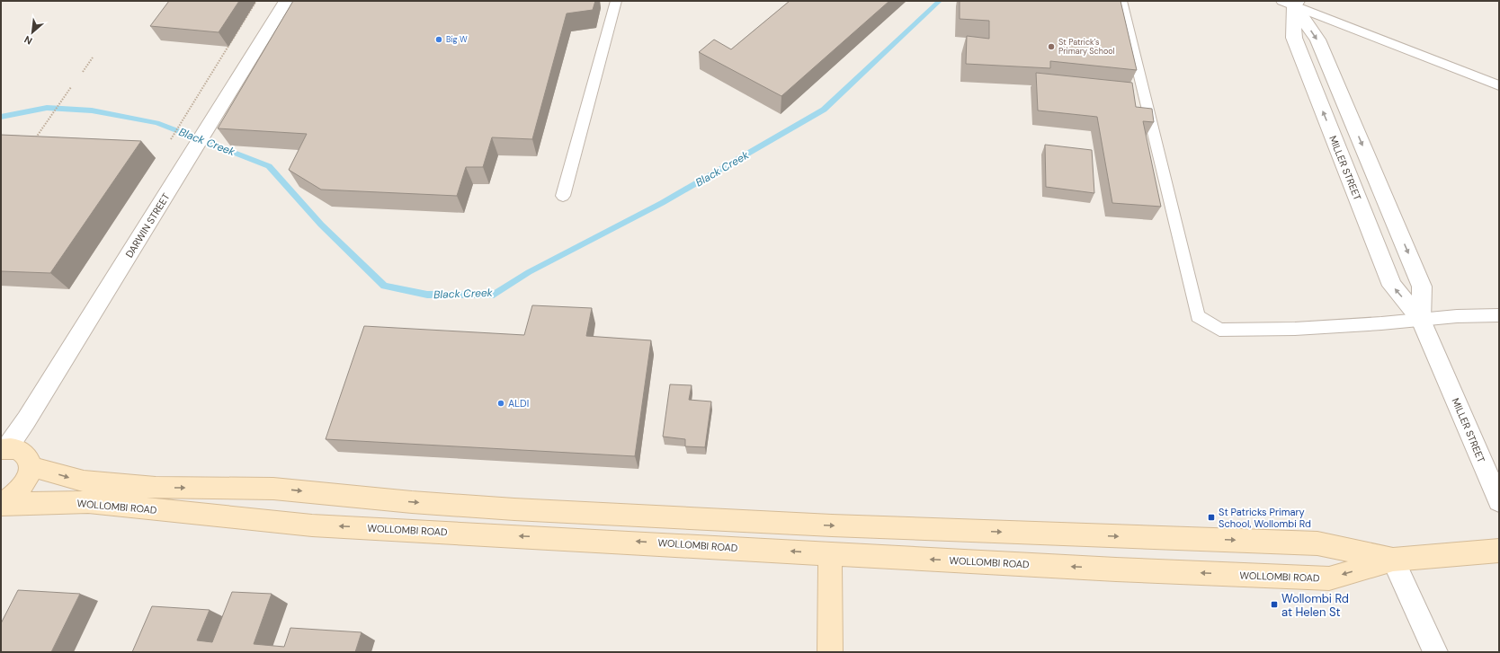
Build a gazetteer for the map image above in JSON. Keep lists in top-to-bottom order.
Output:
{
  "streets": {
    "main road": ["WOLLOMBI ROAD"],
    "street": ["MILLER STREET", "DARWIN STREET"]
  },
  "water": ["Black Creek"],
  "places": {
    "other": ["Big W", "St Patrick's Primary School", "ALDI"],
    "transit": ["St Patricks Primary School, Wollombi Rd", "Wollombi Rd at Helen St"]
  },
  "north": "bottom left"
}
